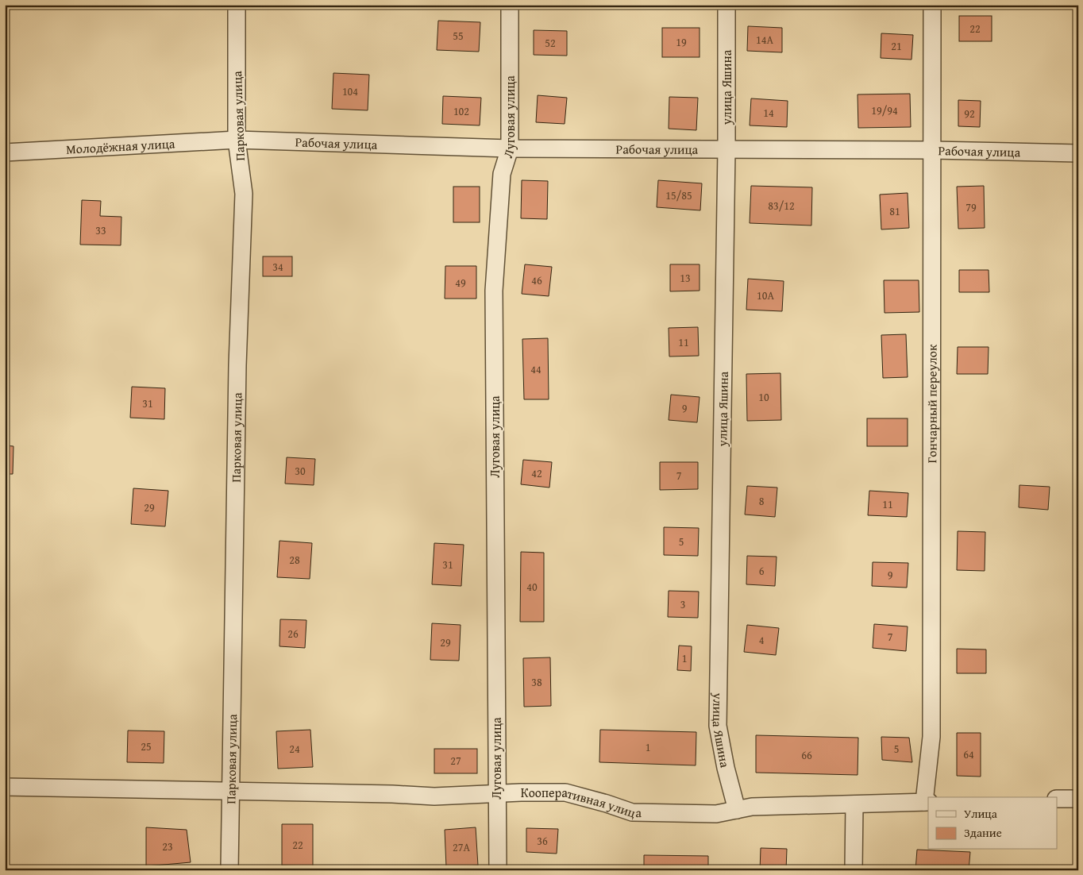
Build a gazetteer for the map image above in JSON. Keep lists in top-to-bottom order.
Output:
{
  "streets": {
    "street": [
      "улица Яшина",
      "Парковая улица",
      "Луговая улица",
      "Рабочая улица",
      "Молодёжная улица",
      "Гончарный переулок",
      "Кооперативная улица"
    ]
  },
  "crossings": [
    ["улица Яшина", "Рабочая улица"],
    ["улица Яшина", "Кооперативная улица"],
    ["Парковая улица", "Рабочая улица"],
    ["Парковая улица", "Молодёжная улица"],
    ["Парковая улица", "Кооперативная улица"],
    ["Луговая улица", "Рабочая улица"],
    ["Луговая улица", "Кооперативная улица"],
    ["Рабочая улица", "Молодёжная улица"],
    ["Рабочая улица", "Гончарный переулок"],
    ["Гончарный переулок", "Кооперативная улица"]
  ],
  "house_numbers": [
    "22",
    "55",
    "14А",
    "19",
    "52",
    "21",
    "104",
    "19/94",
    "102",
    "14",
    "92",
    "15/85",
    "83/12",
    "79",
    "81",
    "33",
    "34",
    "13",
    "46",
    "49",
    "10А",
    "11",
    "44",
    "10",
    "31",
    "9",
    "30",
    "42",
    "7",
    "8",
    "11",
    "29",
    "5",
    "28",
    "31",
    "6",
    "9",
    "40",
    "3",
    "26",
    "7",
    "4",
    "29",
    "1",
    "38",
    "25",
    "1",
    "24",
    "5",
    "64",
    "66",
    "27",
    "36",
    "22",
    "23",
    "27А"
  ],
  "legend": ["Улица", "Здание"]
}
